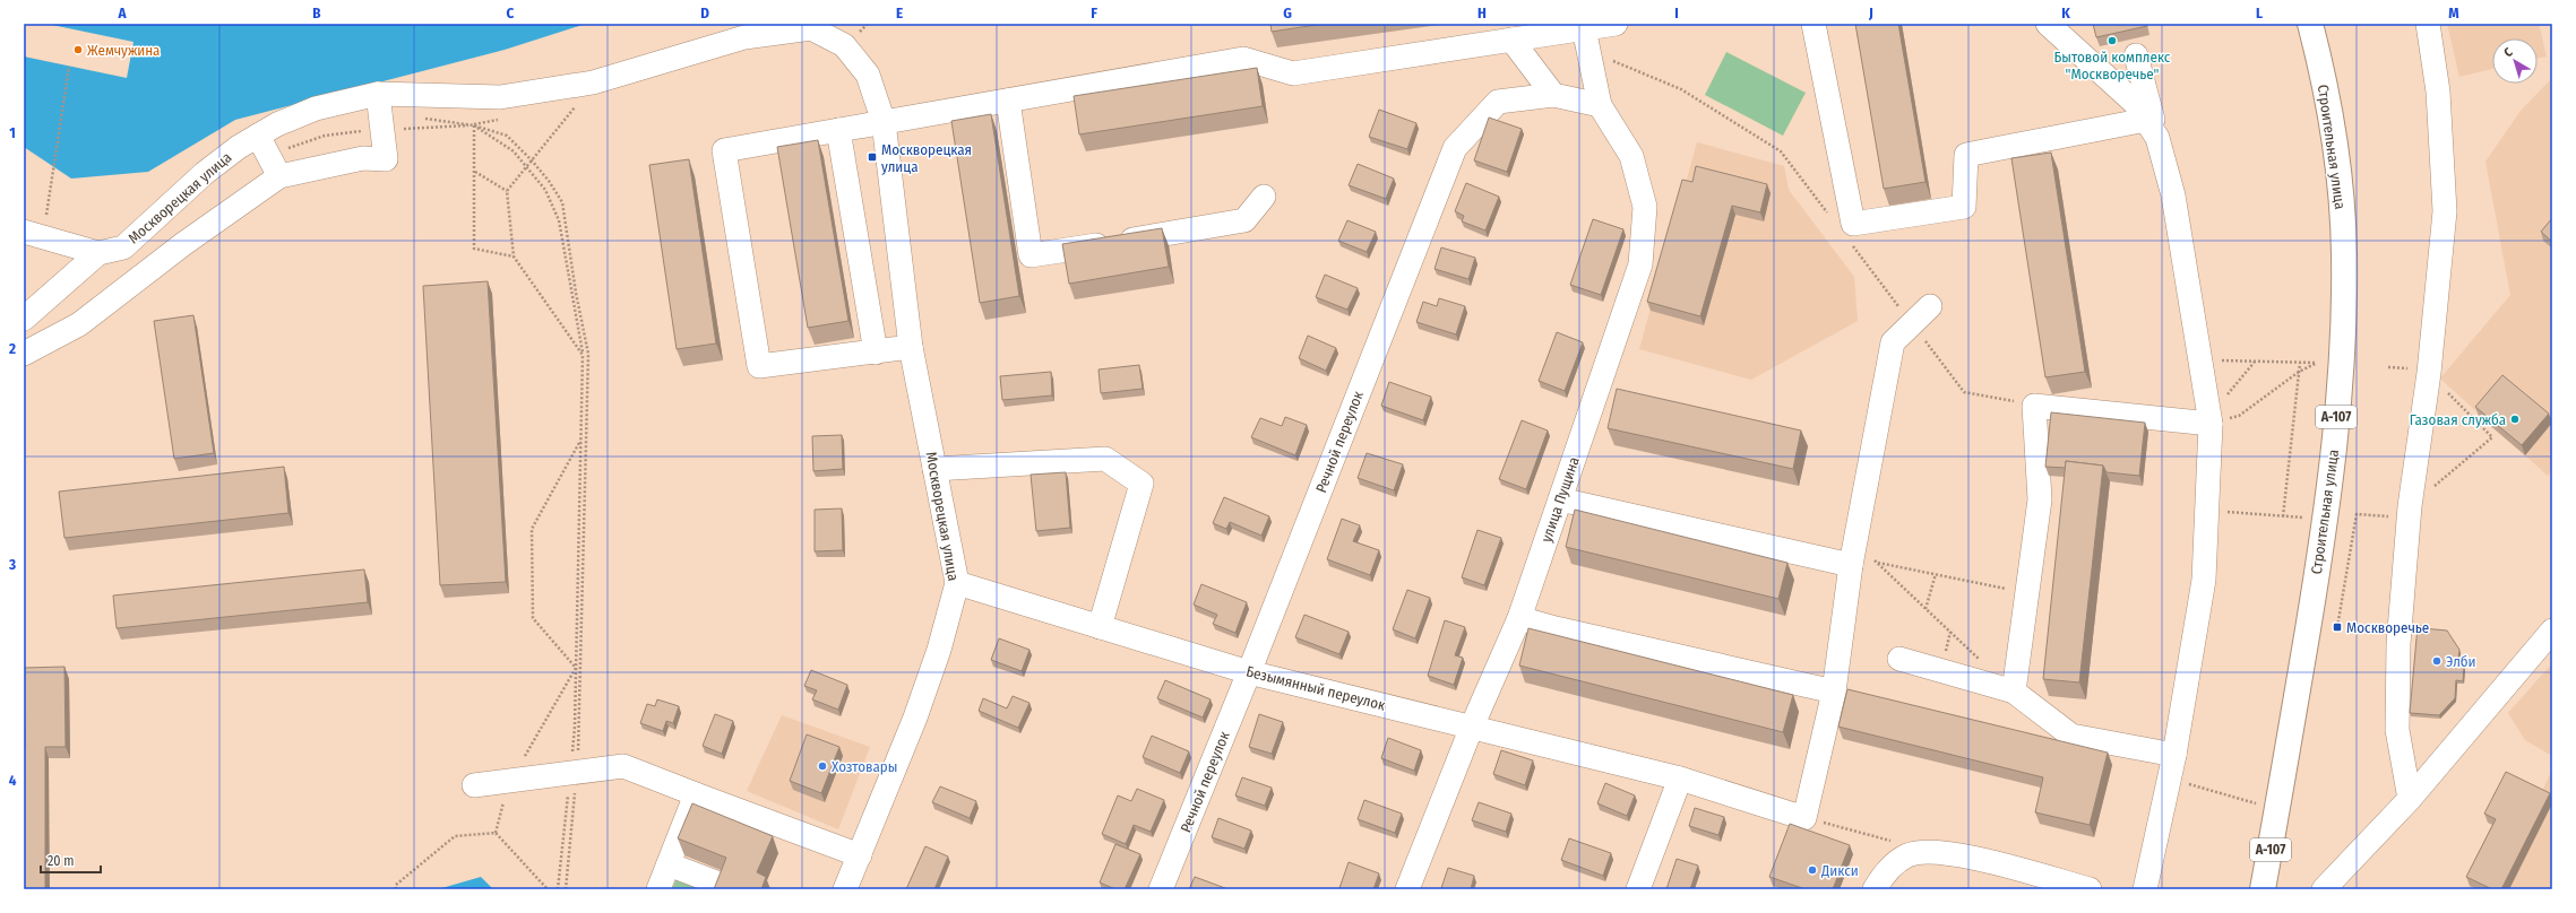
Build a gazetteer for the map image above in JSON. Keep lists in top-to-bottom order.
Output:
{
  "streets": {
    "highway": ["Строительная улица", "А-107"],
    "street": [
      "Москворецкая улица",
      "Речной переулок",
      "улица Пущина",
      "Безымянный переулок"
    ]
  },
  "crossings": [
    ["Москворецкая улица", "Безымянный переулок"],
    ["Речной переулок", "улица Пущина"],
    ["Речной переулок", "Безымянный переулок"],
    ["улица Пущина", "Безымянный переулок"]
  ],
  "places": {
    "other": [
      "Бытовой комплекс \"Москворечье\"",
      "Жемчужина",
      "Газовая служба",
      "Элби",
      "Хозтовары",
      "Дикси"
    ],
    "transit": ["Москворецкая улица", "Москворечье"]
  },
  "scale_bar": "20 m",
  "north": "top left",
  "grid": {
    "columns": [
      "A",
      "B",
      "C",
      "D",
      "E",
      "F",
      "G",
      "H",
      "I",
      "J",
      "K",
      "L",
      "M"
    ],
    "rows": [
      "1",
      "2",
      "3",
      "4"
    ]
  }
}
